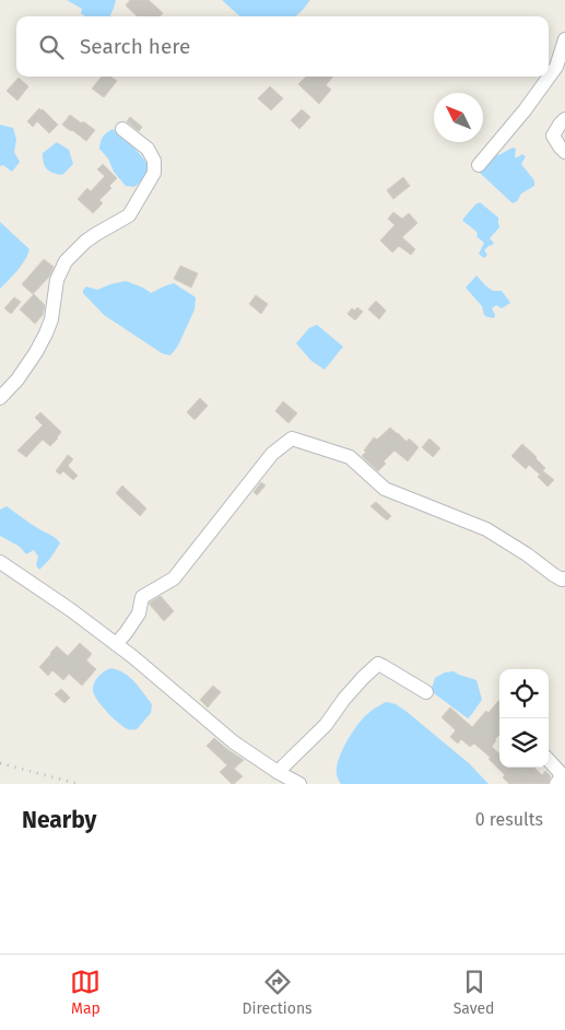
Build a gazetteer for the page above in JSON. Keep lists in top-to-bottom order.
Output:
{
  "north": "top left",
  "page": {
    "search": "Search here",
    "heading": ["Nearby", "0 results"],
    "nav": ["Map", "Directions", "Saved"]
  }
}
